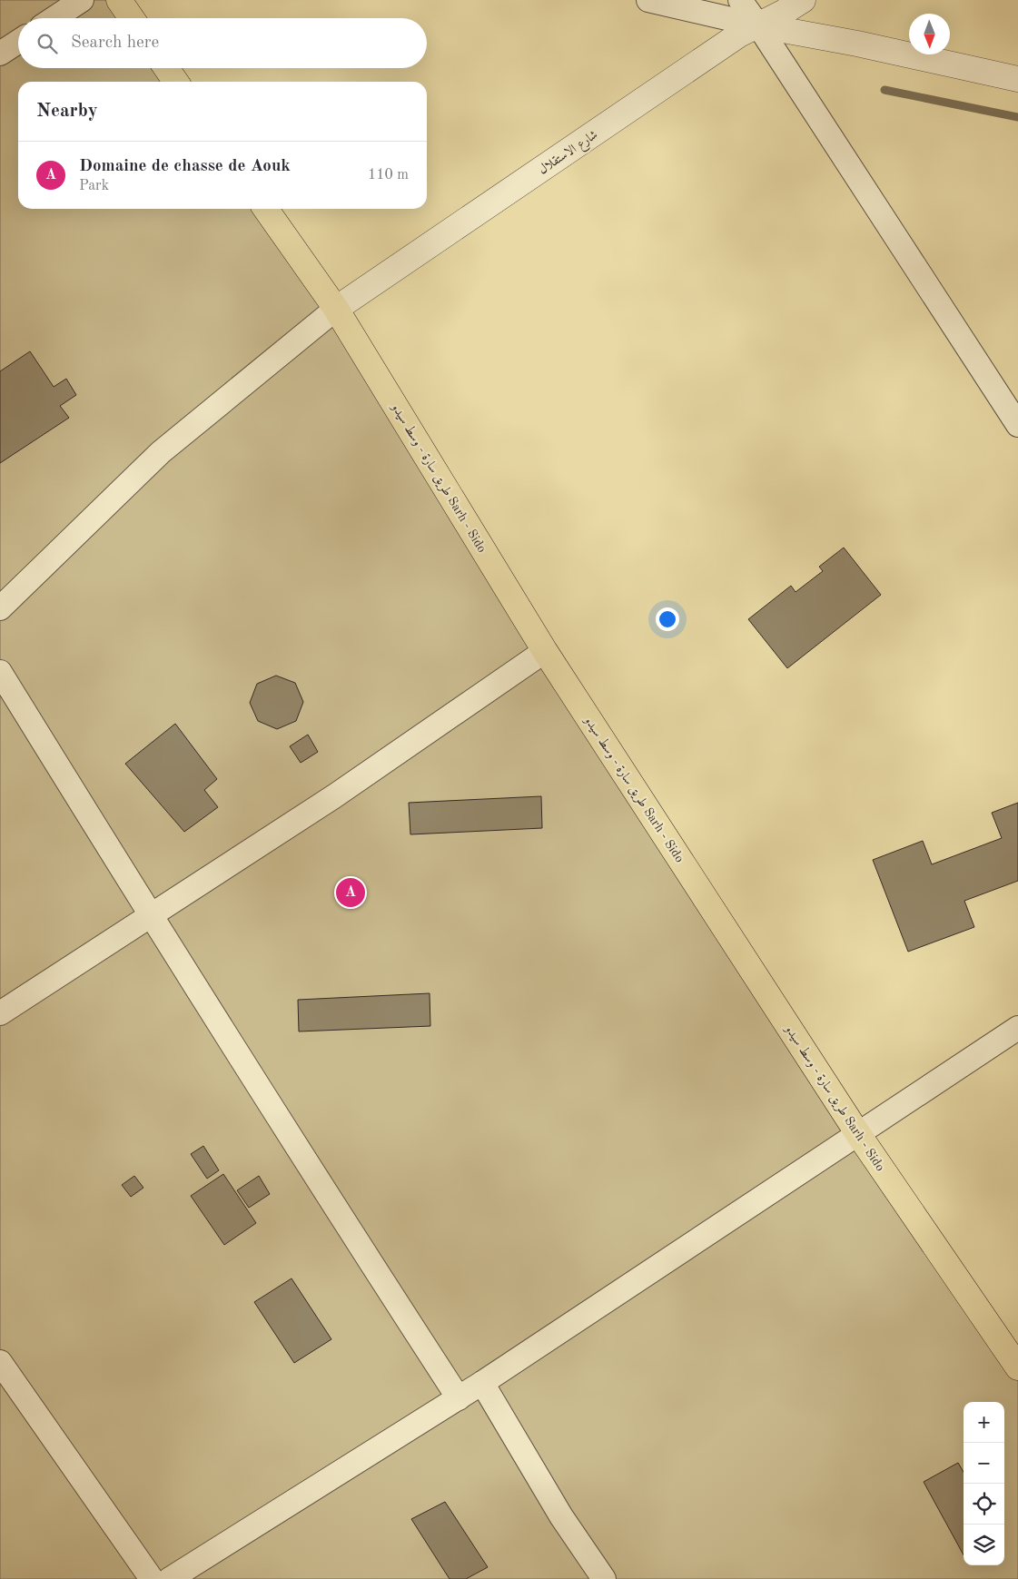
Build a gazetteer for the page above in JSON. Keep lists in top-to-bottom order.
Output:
{
  "streets": {
    "main road": ["طريق سارة - وسط سيدو Sarh - Sido"],
    "street": ["شارع الاستقلال"]
  },
  "crossings": [
    ["شارع الاستقلال", "طريق سارة - وسط سيدو Sarh - Sido"]
  ],
  "north": "bottom",
  "page": {
    "search": "Search here",
    "heading": "Nearby",
    "list": [
      {
        "mark": "A",
        "name": "Domaine de chasse de Aouk",
        "note": "Park",
        "value": "110 m"
      }
    ],
    "pins": "A",
    "map_buttons": ["+", "−"]
  }
}
